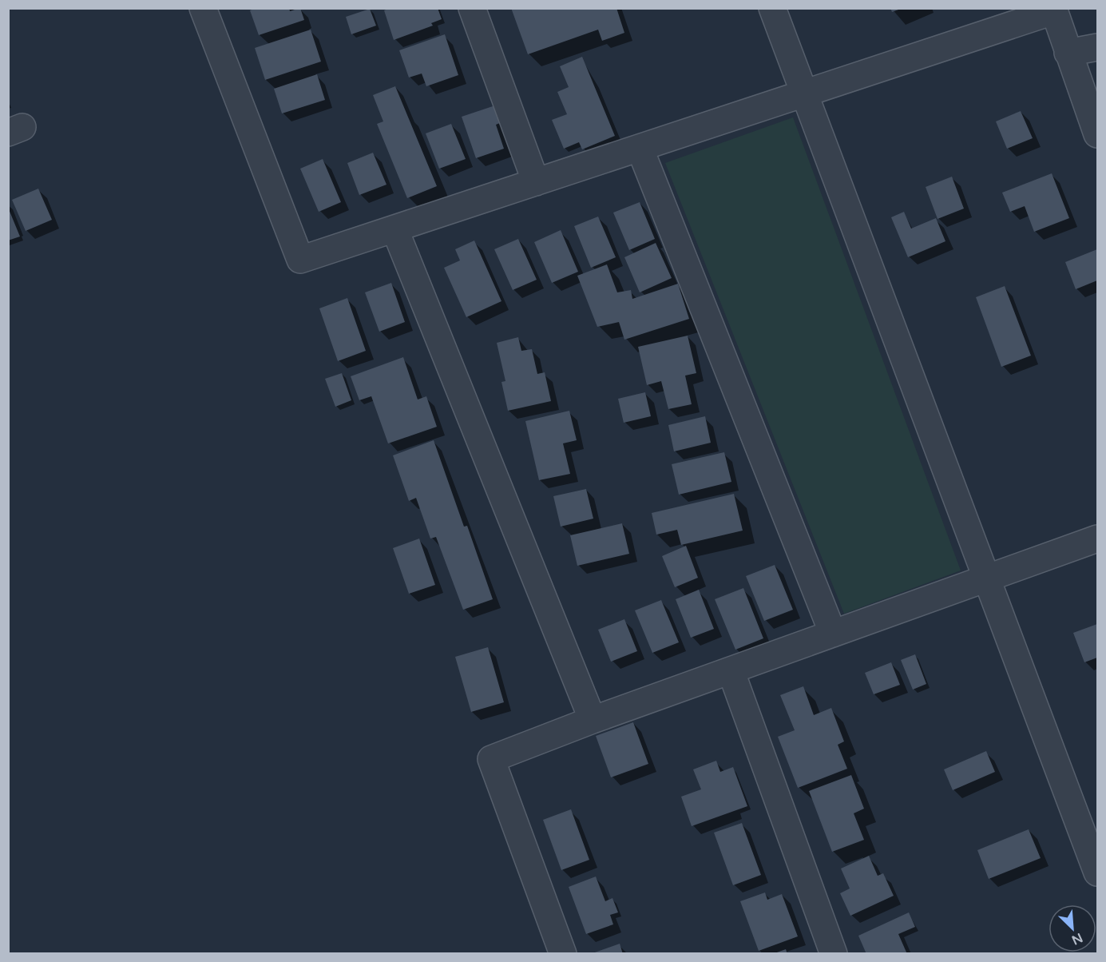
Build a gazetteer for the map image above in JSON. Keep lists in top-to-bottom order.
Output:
{
  "north": "bottom right"
}
